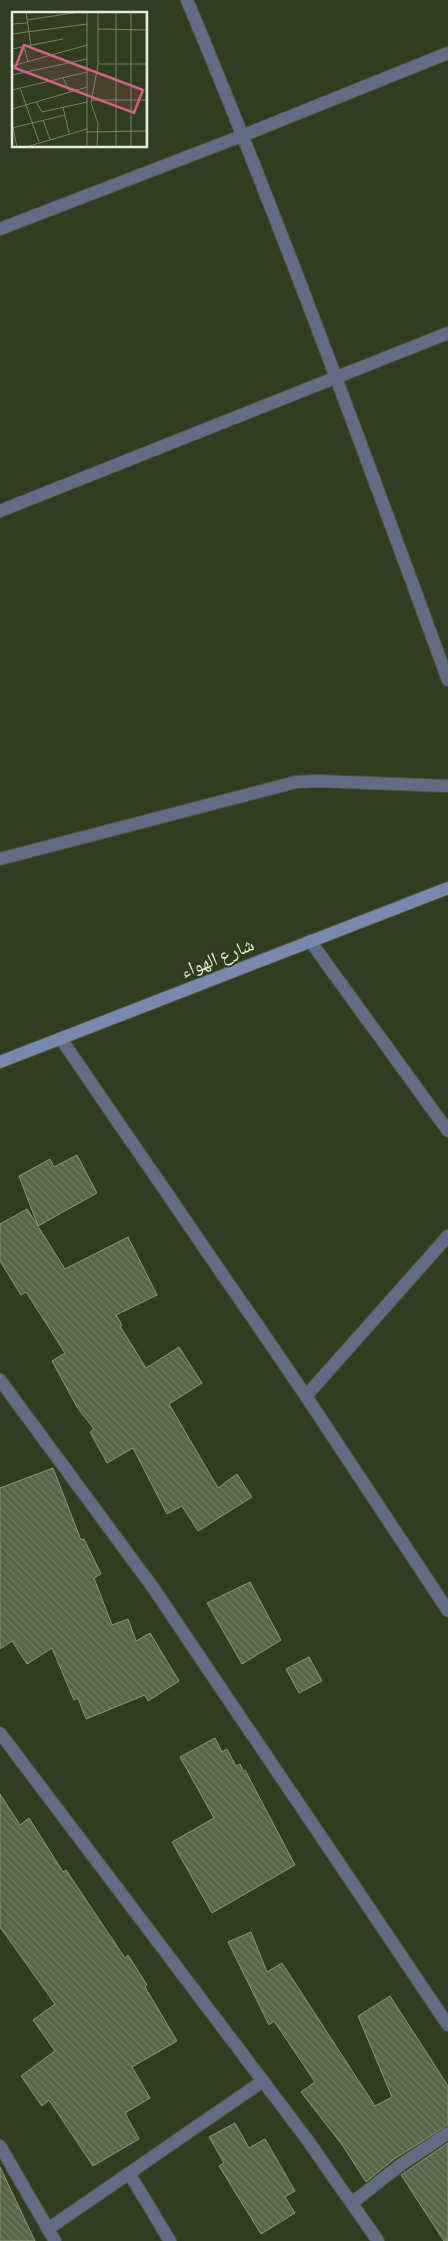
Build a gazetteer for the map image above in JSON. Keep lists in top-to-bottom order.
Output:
{
  "streets": {
    "street": ["شارع الهواء"]
  }
}
